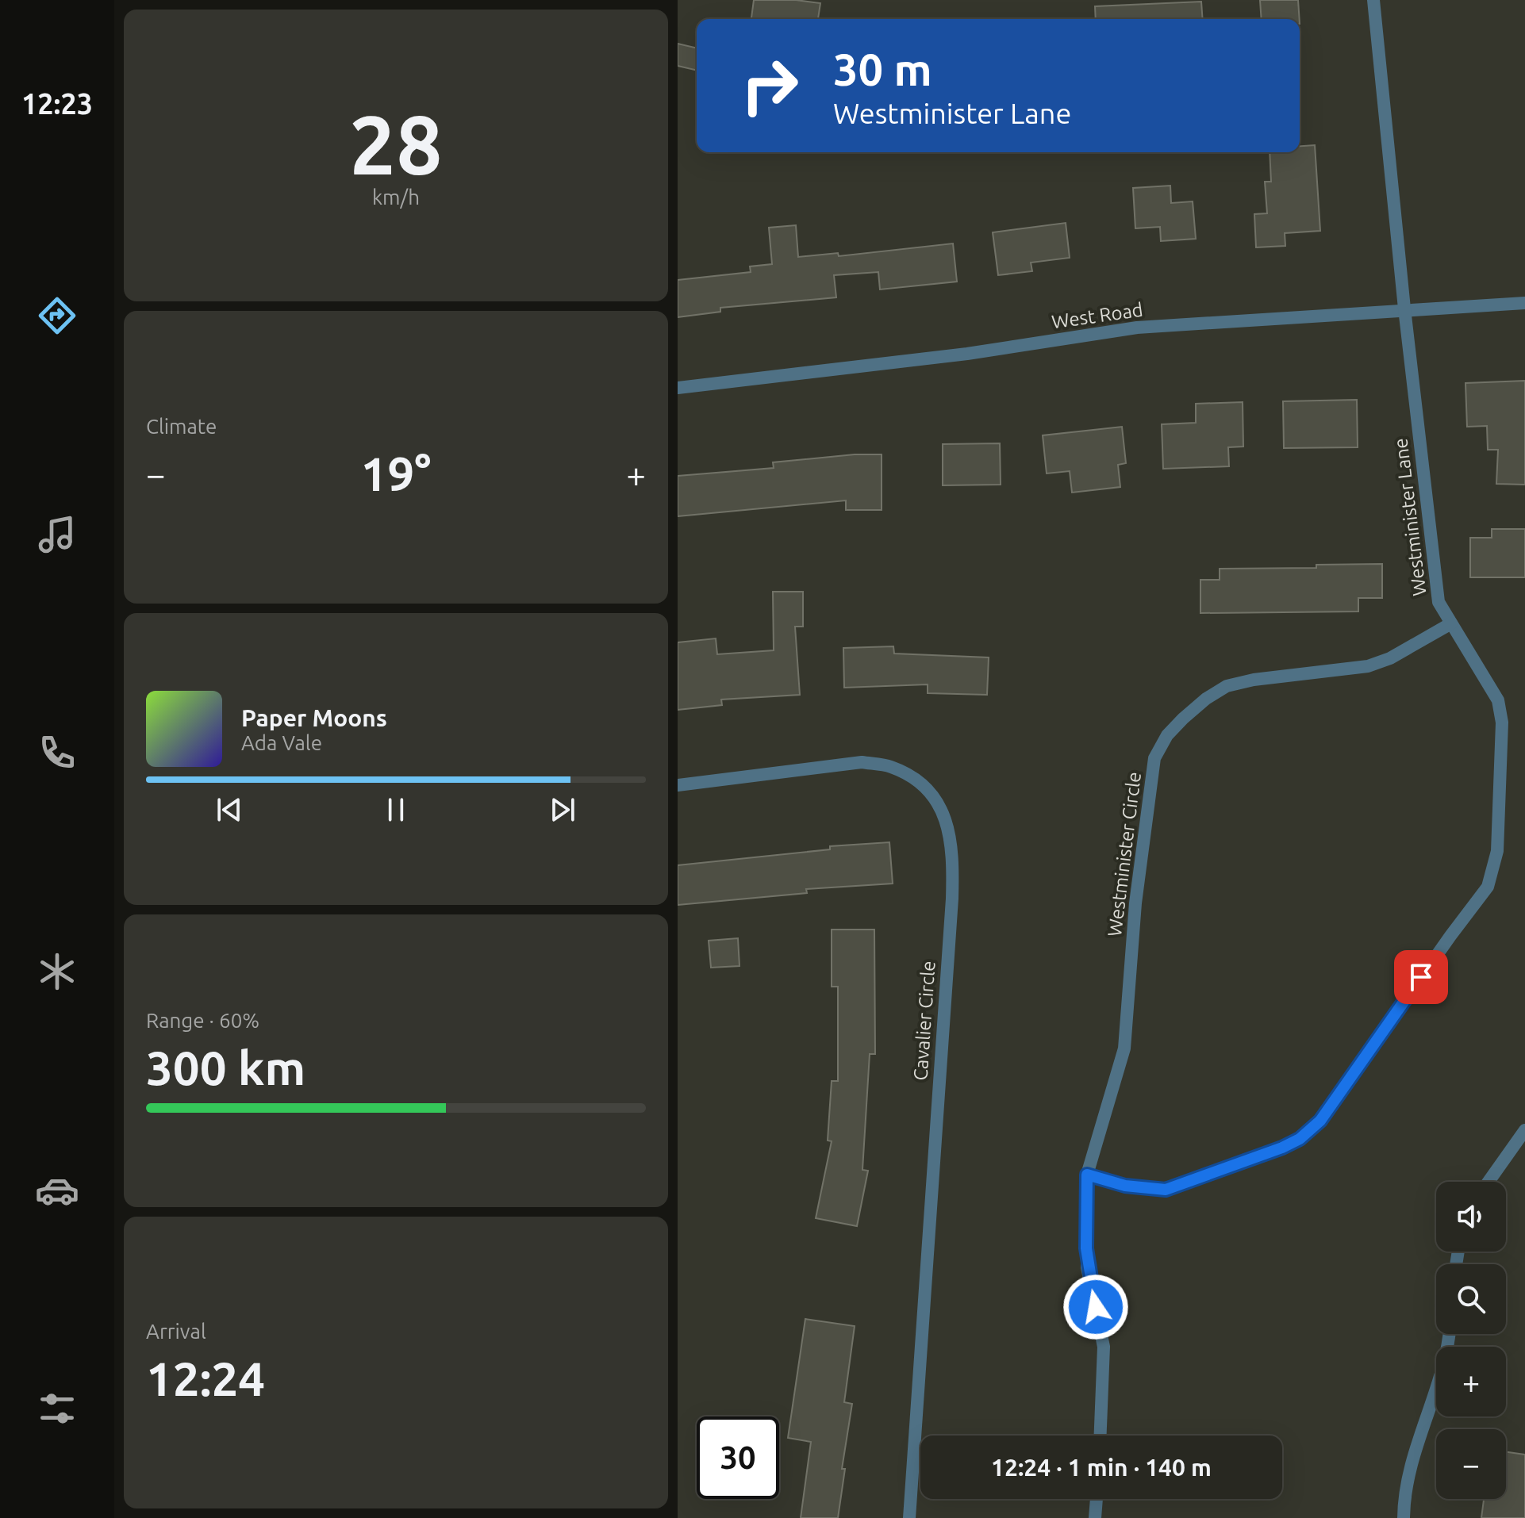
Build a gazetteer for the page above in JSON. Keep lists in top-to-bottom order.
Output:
{
  "streets": {
    "street": [
      "West Road",
      "Westminister Lane",
      "Westminister Circle",
      "Cavalier Circle"
    ]
  },
  "crossings": [
    ["West Road", "Westminister Lane"],
    ["Westminister Lane", "Westminister Circle"]
  ],
  "page": {
    "tabs": "12:23",
    "tile": [
      ["28", "km/h"],
      "Climate",
      ["Range · 60%", "300 km"],
      ["Arrival", "12:24"]
    ],
    "turn": ["30 m", "Westminister Lane"],
    "heat": ["−", "19°", "+"],
    "song": ["Paper Moons", "Ada Vale"],
    "map_buttons": ["+", "−"],
    "limit": "30",
    "trip": "12:24 · 1 min · 140 m"
  }
}
